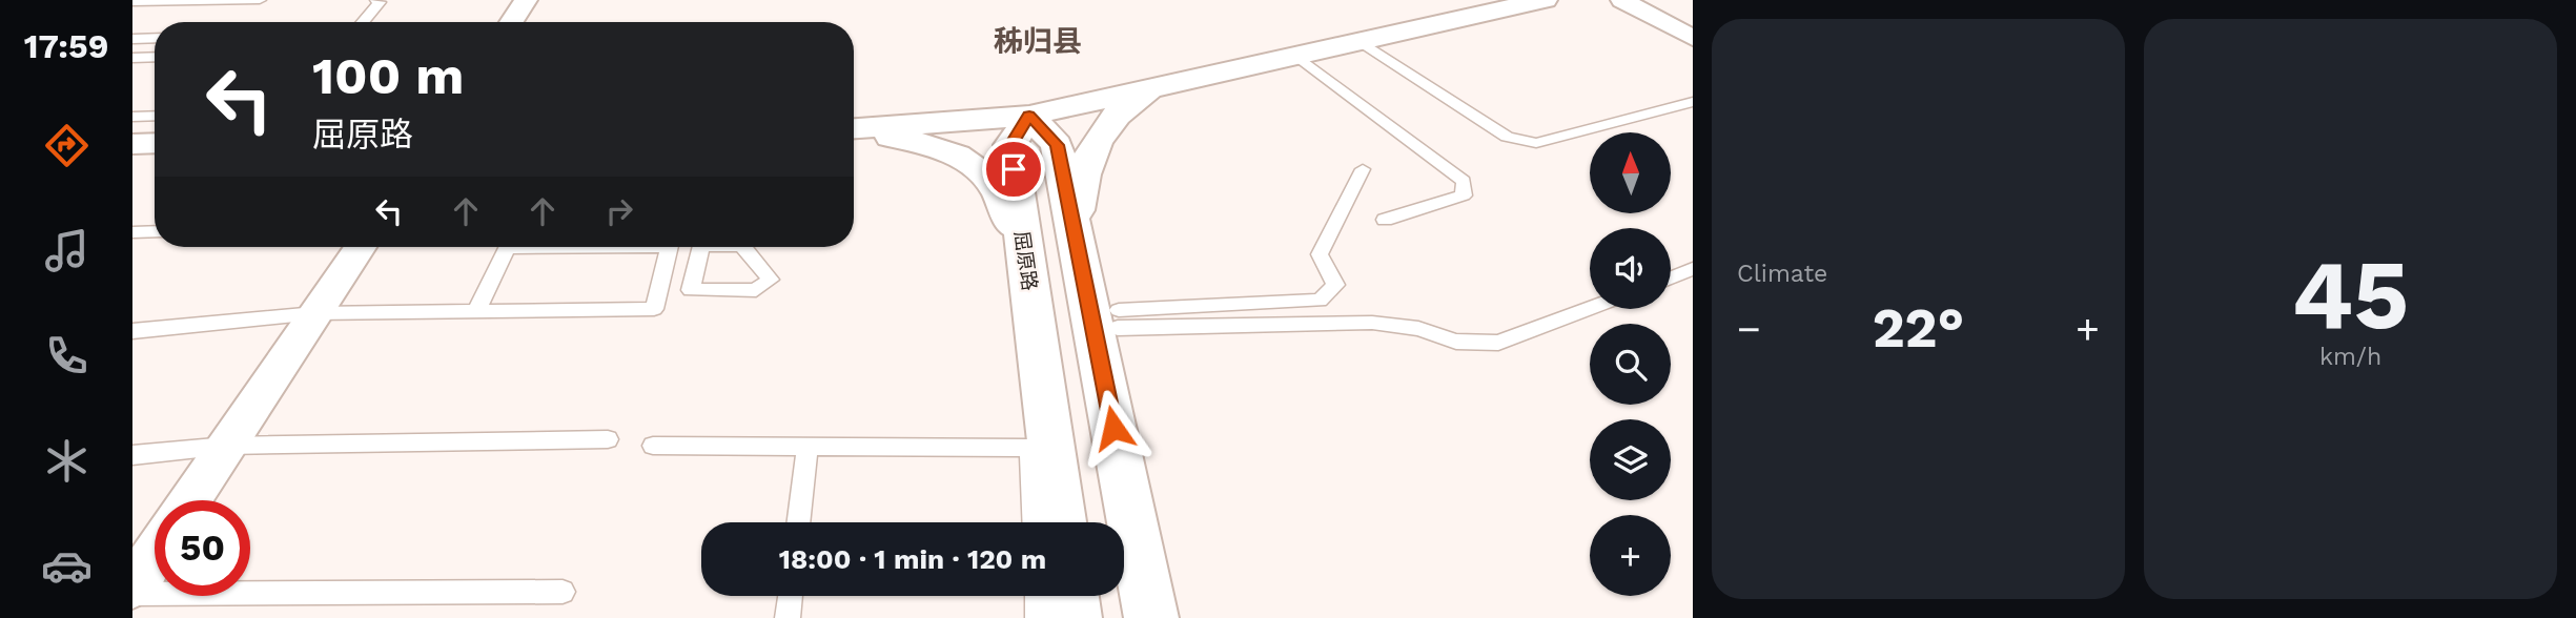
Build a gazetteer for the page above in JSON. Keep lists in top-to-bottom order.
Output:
{
  "streets": {
    "main road": ["屈原路"]
  },
  "districts": ["秭归县"],
  "north": "top",
  "page": {
    "tabs": "17:59",
    "tile": [
      "Climate",
      ["45", "km/h"]
    ],
    "turn": ["100 m", "屈原路"],
    "map_buttons": "+",
    "heat": ["−", "22°", "+"],
    "limit": "50",
    "trip": "18:00 · 1 min · 120 m"
  }
}
